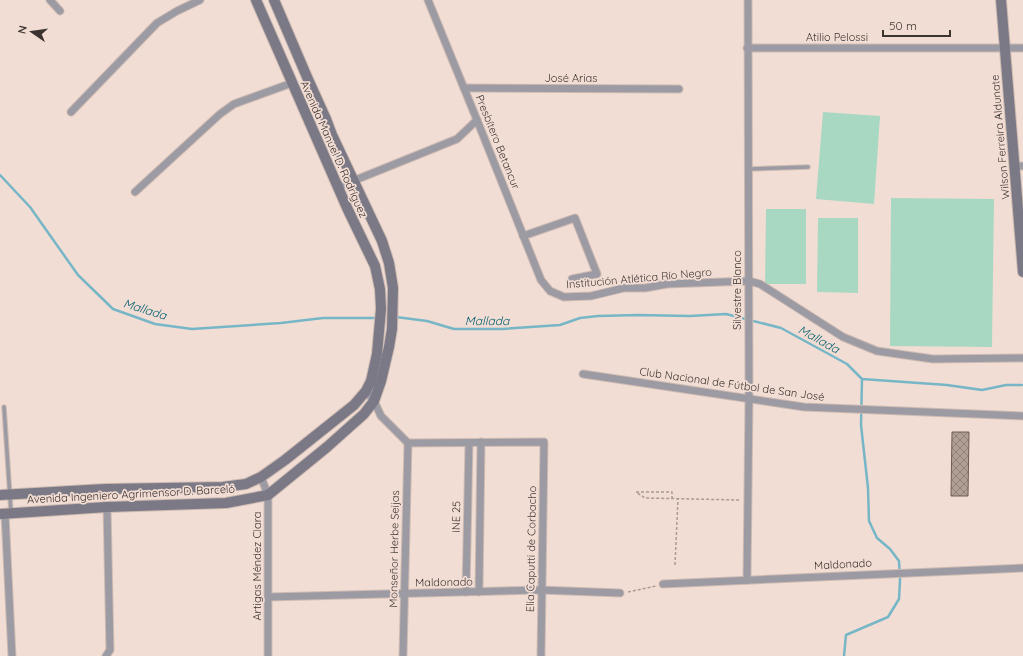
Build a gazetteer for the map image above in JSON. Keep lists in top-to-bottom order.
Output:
{
  "streets": {
    "street": [
      "Atilio Pelossi",
      "José Arias",
      "Wilson Ferreira Aldunate",
      "Presbítero Betancur",
      "Avenida Manuel D. Rodríguez",
      "Institución Atlética Río Negro",
      "Silvestre Blanco",
      "Club Nacional de Fútbol de San José",
      "Avenida Ingeniero Agrimensor D. Barceló",
      "INE 25",
      "Monseñor Herbe Seijas",
      "Elia Caputti de Corbacho",
      "Maldonado",
      "Artigas Méndez Clara"
    ]
  },
  "crossings": [
    ["Atilio Pelossi", "Wilson Ferreira Aldunate"],
    ["Atilio Pelossi", "Silvestre Blanco"],
    ["José Arias", "Presbítero Betancur"],
    ["Presbítero Betancur", "Institución Atlética Río Negro"],
    ["Avenida Manuel D. Rodríguez", "Avenida Ingeniero Agrimensor D. Barceló"],
    ["Institución Atlética Río Negro", "Silvestre Blanco"],
    ["Silvestre Blanco", "Club Nacional de Fútbol de San José"],
    ["Silvestre Blanco", "Maldonado"],
    ["Avenida Ingeniero Agrimensor D. Barceló", "Artigas Méndez Clara"],
    ["INE 25", "Maldonado"],
    ["Monseñor Herbe Seijas", "Maldonado"],
    ["Elia Caputti de Corbacho", "Maldonado"],
    ["Maldonado", "Artigas Méndez Clara"]
  ],
  "water": ["Mallada"],
  "scale_bar": "50 m",
  "north": "left"
}
